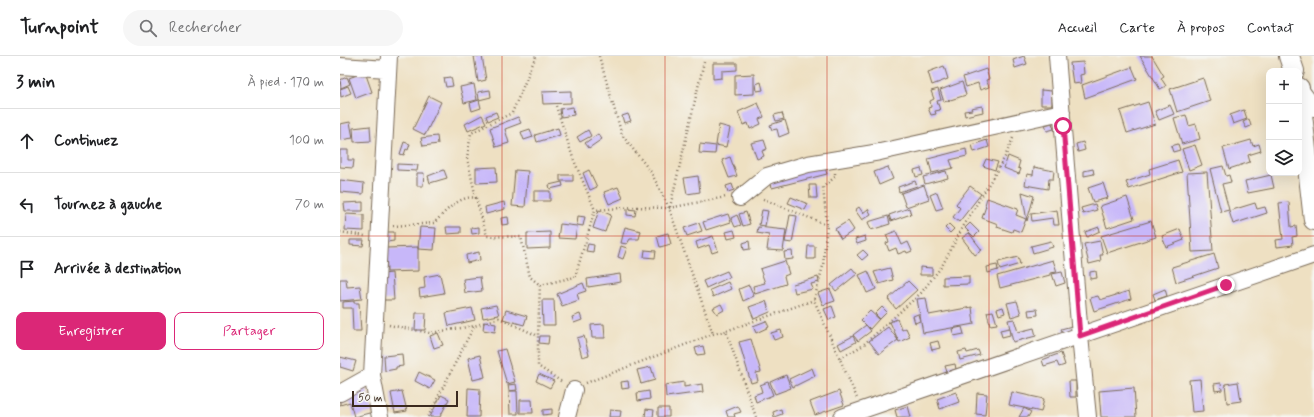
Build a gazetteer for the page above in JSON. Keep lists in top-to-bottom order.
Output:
{
  "scale_bar": "50 m",
  "page": {
    "header": "Turnpoint",
    "search": "Rechercher",
    "nav": [
      "Accueil",
      "Carte",
      "À propos",
      "Contact"
    ],
    "heading": ["3 min", "À pied · 170 m"],
    "map_buttons": ["+", "−"],
    "list": [
      ["Continuez", "100 m"],
      ["Tournez à gauche", "70 m"],
      "Arrivée à destination"
    ],
    "buttons": ["Enregistrer", "Partager"],
    "scale": "50 m"
  }
}
